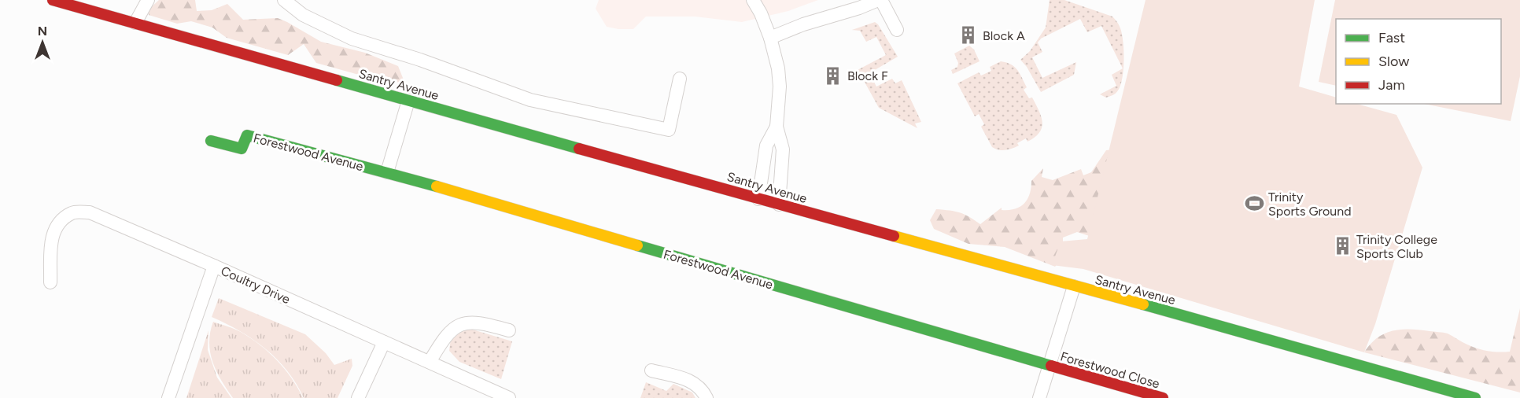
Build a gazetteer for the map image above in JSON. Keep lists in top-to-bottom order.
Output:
{
  "streets": {
    "main road": ["Santry Avenue", "Forestwood Avenue", "Forestwood Close"],
    "street": ["Coultry Drive"]
  },
  "crossings": [
    ["Forestwood Avenue", "Forestwood Close"]
  ],
  "places": {
    "building": ["Block A", "Block F", "Trinity College Sports Club"],
    "sports": ["Trinity Sports Ground"]
  },
  "legend": ["Fast", "Slow", "Jam"],
  "north": "top"
}
